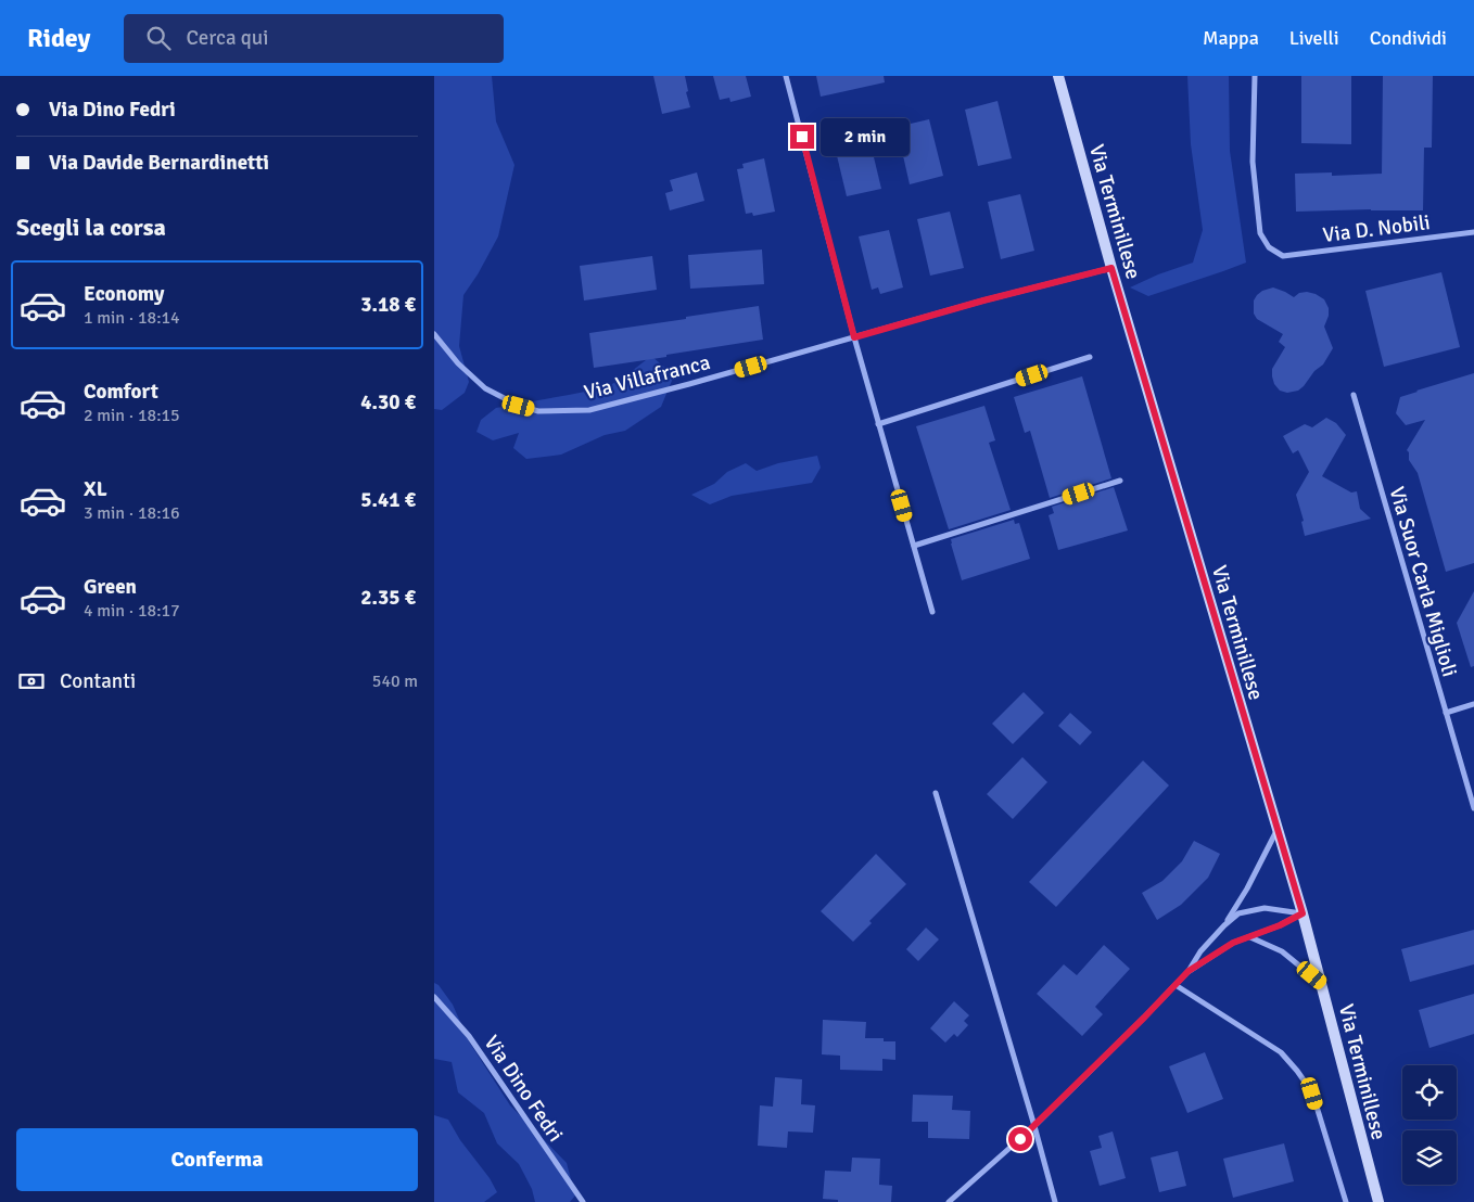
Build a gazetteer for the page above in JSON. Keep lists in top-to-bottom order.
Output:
{
  "streets": {
    "main road": ["Via Terminillese"],
    "street": [
      "Via D. Nobili",
      "Via Villafranca",
      "Via Suor Carla Miglioli",
      "Via Dino Fedri"
    ]
  },
  "crossings": [
    ["Via Terminillese", "Via Villafranca"]
  ],
  "page": {
    "header": "Ridey",
    "search": "Cerca qui",
    "nav": ["Mappa", "Livelli", "Condividi"],
    "banner": ["Via Dino Fedri", "Via Davide Bernardinetti"],
    "bubble": "2 min",
    "heading": "Scegli la corsa",
    "list": [
      {
        "name": "Economy",
        "note": "1 min · 18:14",
        "value": "3.18 €"
      },
      {
        "name": "Comfort",
        "note": "2 min · 18:15",
        "value": "4.30 €"
      },
      {
        "name": "XL",
        "note": "3 min · 18:16",
        "value": "5.41 €"
      },
      {
        "name": "Green",
        "note": "4 min · 18:17",
        "value": "2.35 €"
      }
    ],
    "pay": ["Contanti", "540 m"],
    "buttons": "Conferma"
  }
}
